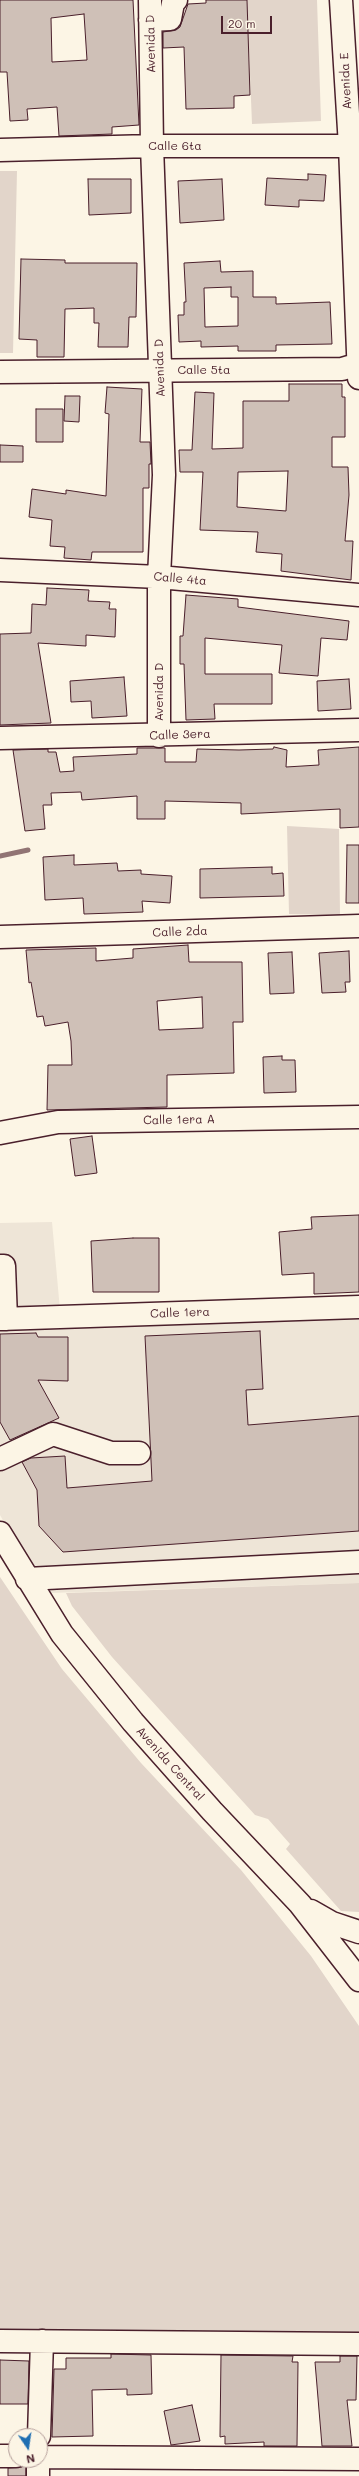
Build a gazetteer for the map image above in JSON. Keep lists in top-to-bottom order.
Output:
{
  "streets": {
    "street": [
      "Avenida D",
      "Avenida E",
      "Calle 6ta",
      "Calle 5ta",
      "Calle 4ta",
      "Calle 3era",
      "Calle 2da",
      "Calle 1era A",
      "Calle 1era",
      "Avenida Central"
    ]
  },
  "crossings": [
    ["Avenida D", "Calle 6ta"],
    ["Avenida D", "Calle 5ta"],
    ["Avenida D", "Calle 4ta"],
    ["Avenida D", "Calle 3era"],
    ["Avenida E", "Calle 6ta"],
    ["Avenida E", "Calle 5ta"]
  ],
  "scale_bar": "20 m",
  "north": "bottom"
}
